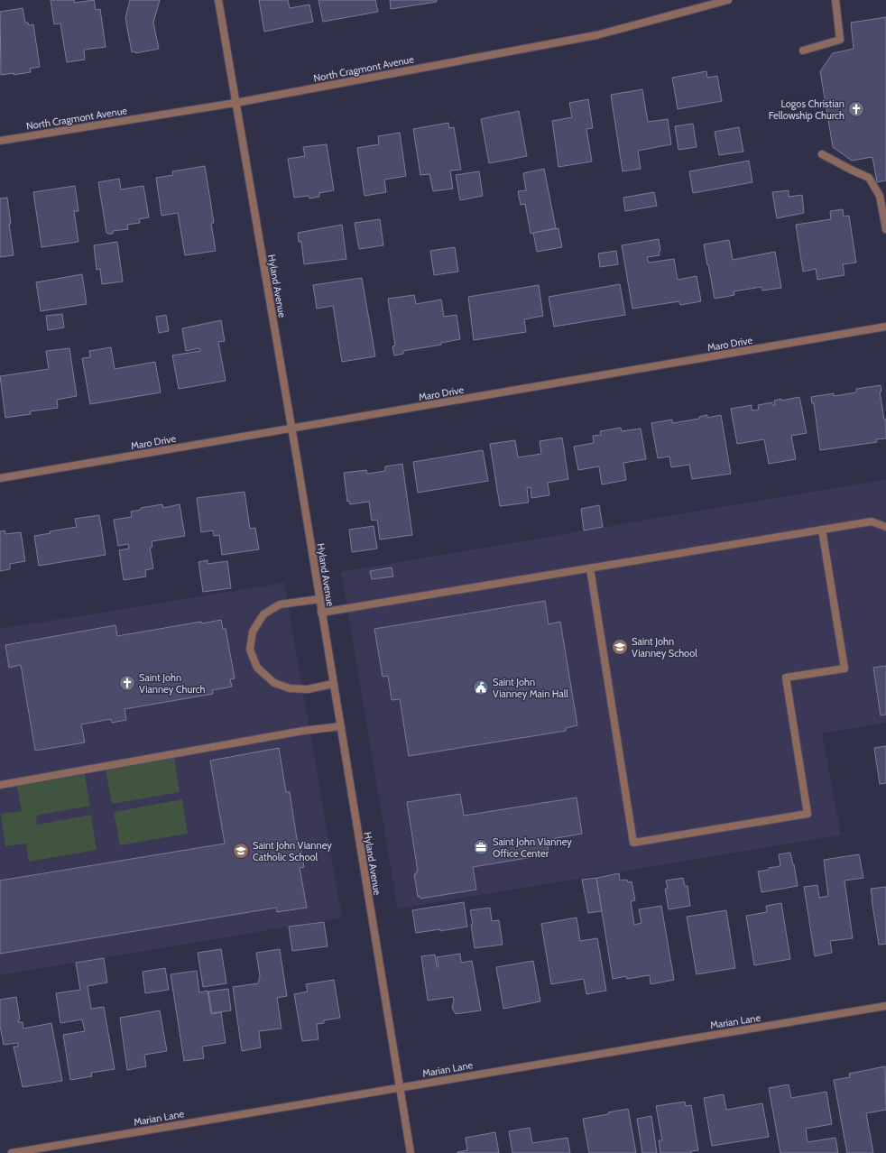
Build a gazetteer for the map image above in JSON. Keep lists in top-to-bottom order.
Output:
{
  "streets": {
    "street": [
      "North Cragmont Avenue",
      "Hyland Avenue",
      "Maro Drive",
      "Marian Lane"
    ]
  },
  "crossings": [
    ["North Cragmont Avenue", "Hyland Avenue"],
    ["Hyland Avenue", "Maro Drive"],
    ["Hyland Avenue", "Marian Lane"]
  ],
  "places": {
    "church": ["Logos Christian Fellowship Church", "Saint John Vianney Church"],
    "school or university": ["Saint John Vianney School", "Saint John Vianney Catholic School"],
    "public building": ["Saint John Vianney Main Hall"],
    "office": ["Saint John Vianney Office Center"]
  }
}
